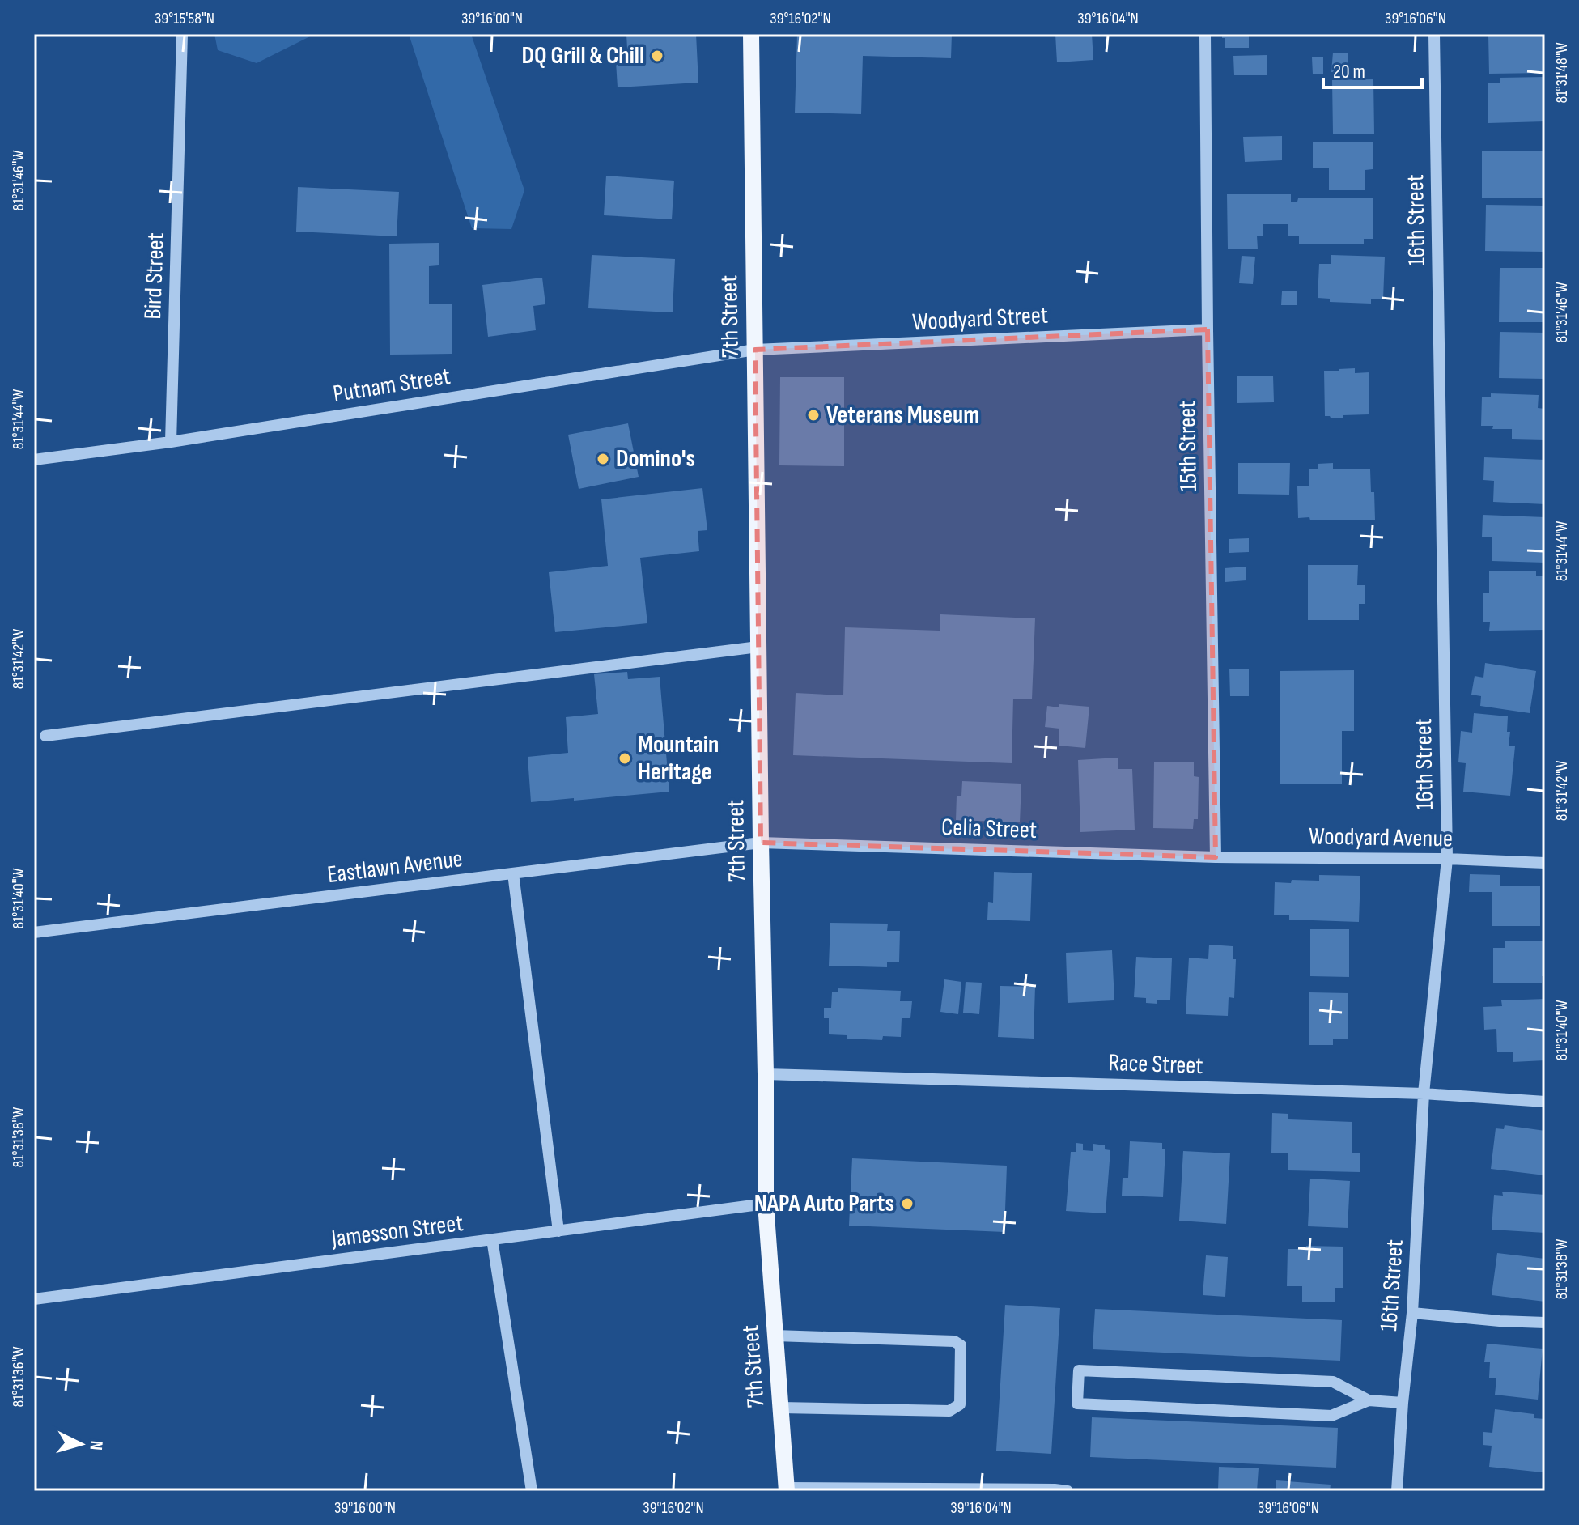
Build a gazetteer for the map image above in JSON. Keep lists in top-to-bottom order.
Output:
{
  "streets": {
    "main road": ["7th Street"],
    "street": [
      "16th Street",
      "Bird Street",
      "Woodyard Street",
      "Putnam Street",
      "15th Street",
      "Celia Street",
      "Woodyard Avenue",
      "Eastlawn Avenue",
      "Race Street",
      "Jamesson Street"
    ]
  },
  "crossings": [
    ["16th Street", "Woodyard Avenue"],
    ["16th Street", "Race Street"],
    ["Bird Street", "Putnam Street"],
    ["7th Street", "Woodyard Street"],
    ["7th Street", "Putnam Street"],
    ["7th Street", "Celia Street"],
    ["7th Street", "Eastlawn Avenue"],
    ["7th Street", "Race Street"],
    ["7th Street", "Jamesson Street"],
    ["Woodyard Street", "Putnam Street"],
    ["Woodyard Street", "15th Street"],
    ["15th Street", "Celia Street"],
    ["15th Street", "Woodyard Avenue"],
    ["Celia Street", "Woodyard Avenue"],
    ["Celia Street", "Eastlawn Avenue"]
  ],
  "places": [
    "DQ Grill & Chill",
    "Veterans Museum",
    "Domino's",
    "Mountain Heritage",
    "NAPA Auto Parts"
  ],
  "scale_bar": "20 m",
  "north": "right",
  "coordinates": [
    "39°15'58\"N",
    "39°16'00\"N",
    "39°16'02\"N",
    "39°16'04\"N",
    "39°16'06\"N",
    "81°31'48\"W",
    "81°31'46\"W",
    "81°31'44\"W",
    "81°31'42\"W",
    "81°31'40\"W",
    "81°31'38\"W",
    "81°31'36\"W"
  ]
}
